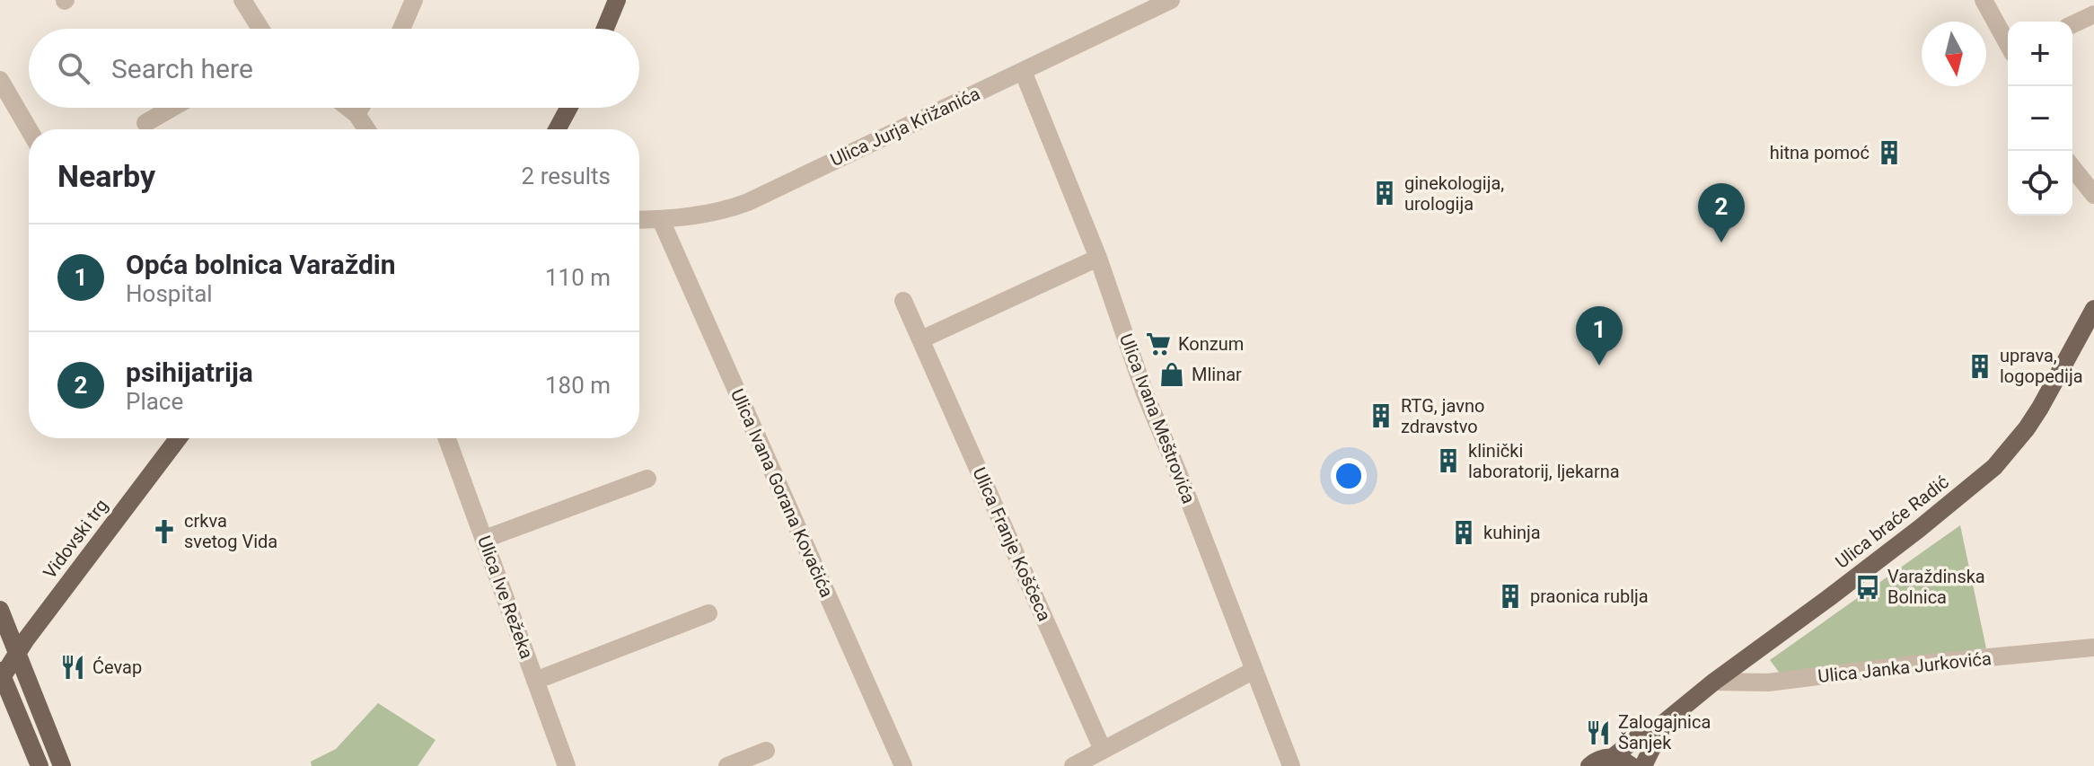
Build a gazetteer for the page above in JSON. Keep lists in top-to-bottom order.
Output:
{
  "streets": {
    "main road": ["Ulica braće Radić", "Vidovski trg"],
    "street": [
      "Ulica Jurja Križanića",
      "Ulica Ivana Meštrovića",
      "Ulica Ivana Gorana Kovačića",
      "Ulica Franje Koščeca",
      "Ulica Ive Režeka",
      "Ulica Janka Jurkovića"
    ]
  },
  "crossings": [
    ["Ulica Jurja Križanića", "Ulica Ivana Meštrovića"],
    ["Ulica Jurja Križanića", "Ulica Ivana Gorana Kovačića"],
    ["Ulica braće Radić", "Ulica Janka Jurkovića"]
  ],
  "places": {
    "building": [
      "hitna pomoć",
      "ginekologija, urologija",
      "uprava, logopedija",
      "RTG, javno zdravstvo",
      "klinički laboratorij, ljekarna",
      "kuhinja",
      "praonica rublja"
    ],
    "supermarket": ["Konzum"],
    "shop": ["Mlinar"],
    "church": ["crkva svetog Vida"],
    "bus stop": ["Varaždinska Bolnica"],
    "restaurant": ["Ćevap", "Zalogajnica Šanjek"]
  },
  "north": "bottom",
  "page": {
    "map_buttons": ["+", "−"],
    "search": "Search here",
    "heading": ["Nearby", "2 results"],
    "pins": ["2", "1"],
    "list": [
      {
        "mark": "1",
        "name": "Opća bolnica Varaždin",
        "note": "Hospital",
        "value": "110 m"
      },
      {
        "mark": "2",
        "name": "psihijatrija",
        "note": "Place",
        "value": "180 m"
      }
    ]
  }
}
